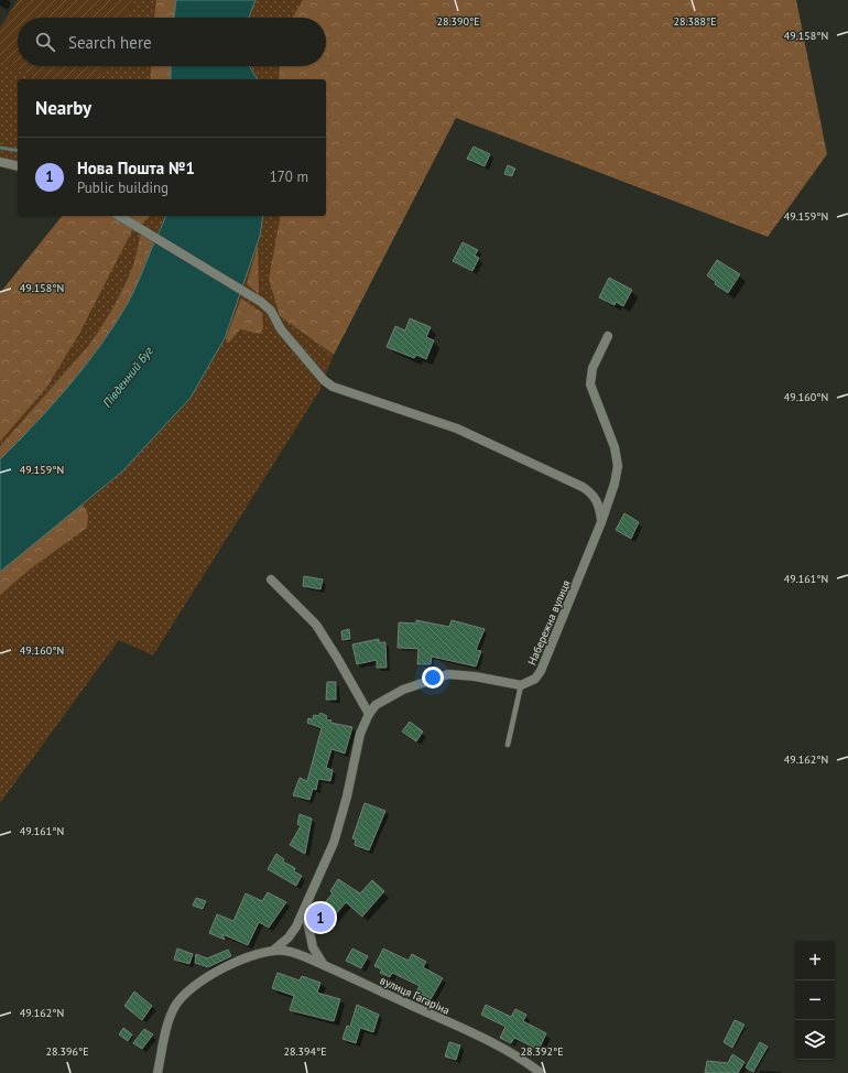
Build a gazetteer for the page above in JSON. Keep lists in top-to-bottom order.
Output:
{
  "streets": {
    "street": ["Набережна вулиця", "вулиця Гагаріна"]
  },
  "water": ["Південний Буг"],
  "page": {
    "search": "Search here",
    "heading": "Nearby",
    "list": [
      {
        "mark": "1",
        "name": "Нова Пошта №1",
        "note": "Public building",
        "value": "170 m"
      }
    ],
    "pins": "1",
    "map_buttons": ["+", "−"]
  },
  "coordinates": [
    "28.390°E",
    "28.388°E",
    "49.158°N",
    "49.159°N",
    "49.160°N",
    "49.161°N",
    "49.162°N",
    "28.396°E",
    "28.394°E",
    "28.392°E"
  ]
}
